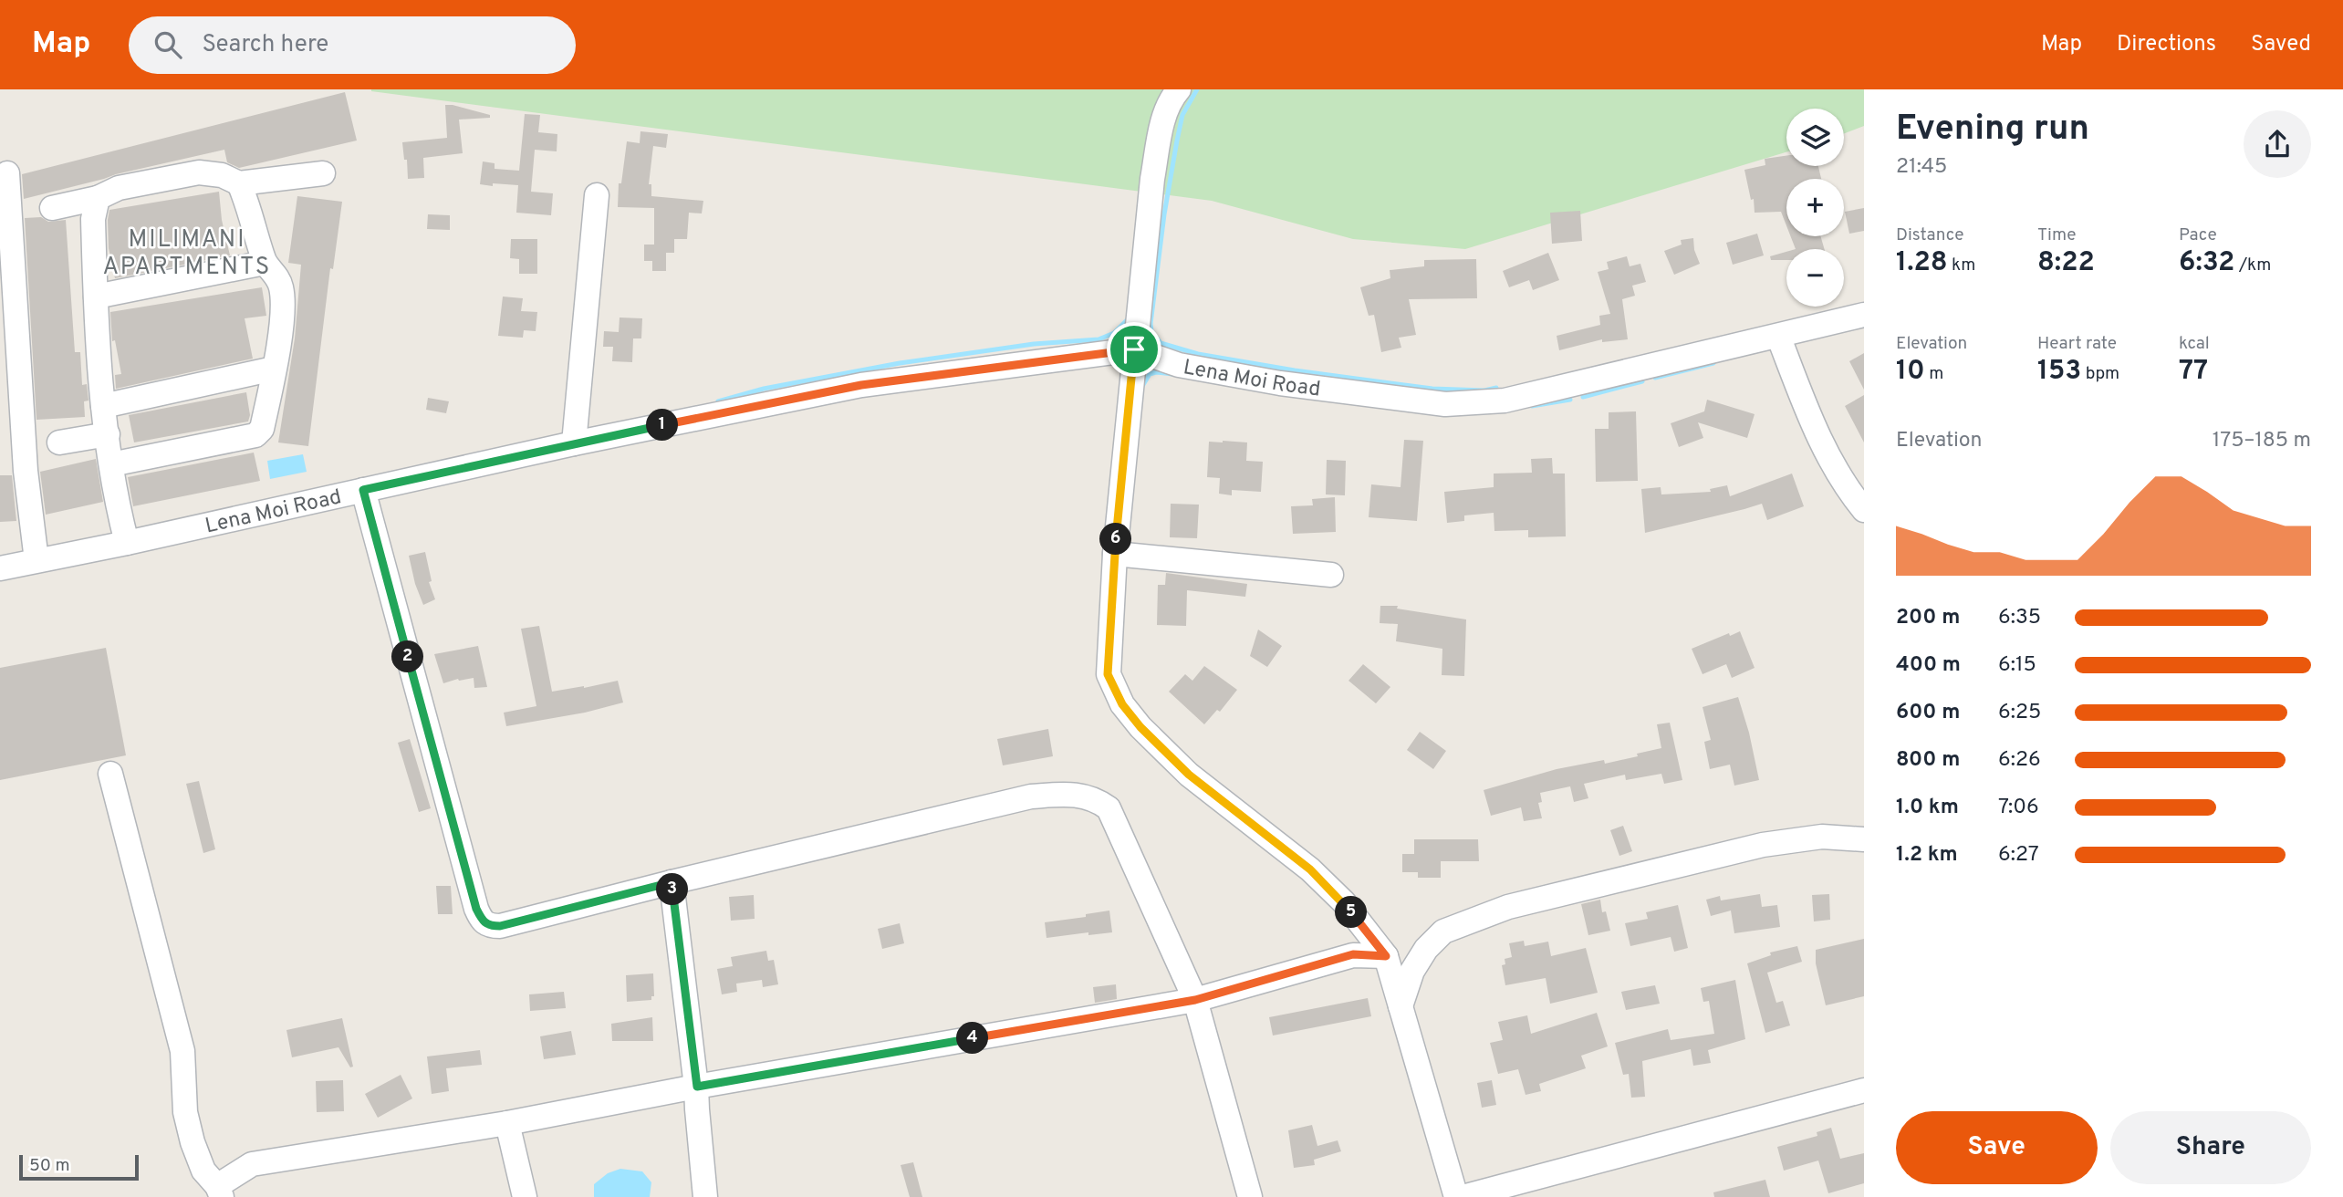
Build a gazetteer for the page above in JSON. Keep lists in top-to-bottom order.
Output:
{
  "streets": {
    "street": ["Lena Moi Road"]
  },
  "districts": ["MILIMANI APARTMENTS"],
  "scale_bar": "50 m",
  "page": {
    "header": "Map",
    "search": "Search here",
    "nav": ["Map", "Directions", "Saved"],
    "heading": ["Evening run", "21:45"],
    "map_buttons": ["+", "−"],
    "stats": [
      ["Distance", "1.28 km"],
      ["Time", "8:22"],
      ["Pace", "6:32 /km"],
      ["Elevation", "10 m"],
      ["Heart rate", "153 bpm"],
      ["kcal", "77"]
    ],
    "pins": [
      "1",
      "6",
      "2",
      "3",
      "5",
      "4"
    ],
    "chart": ["Elevation", "175–185 m"],
    "list": [
      {
        "name": "200 m",
        "note": "6:35"
      },
      {
        "name": "400 m",
        "note": "6:15"
      },
      {
        "name": "600 m",
        "note": "6:25"
      },
      {
        "name": "800 m",
        "note": "6:26"
      },
      {
        "name": "1.0 km",
        "note": "7:06"
      },
      {
        "name": "1.2 km",
        "note": "6:27"
      }
    ],
    "buttons": ["Save", "Share"],
    "scale": "50 m"
  }
}
